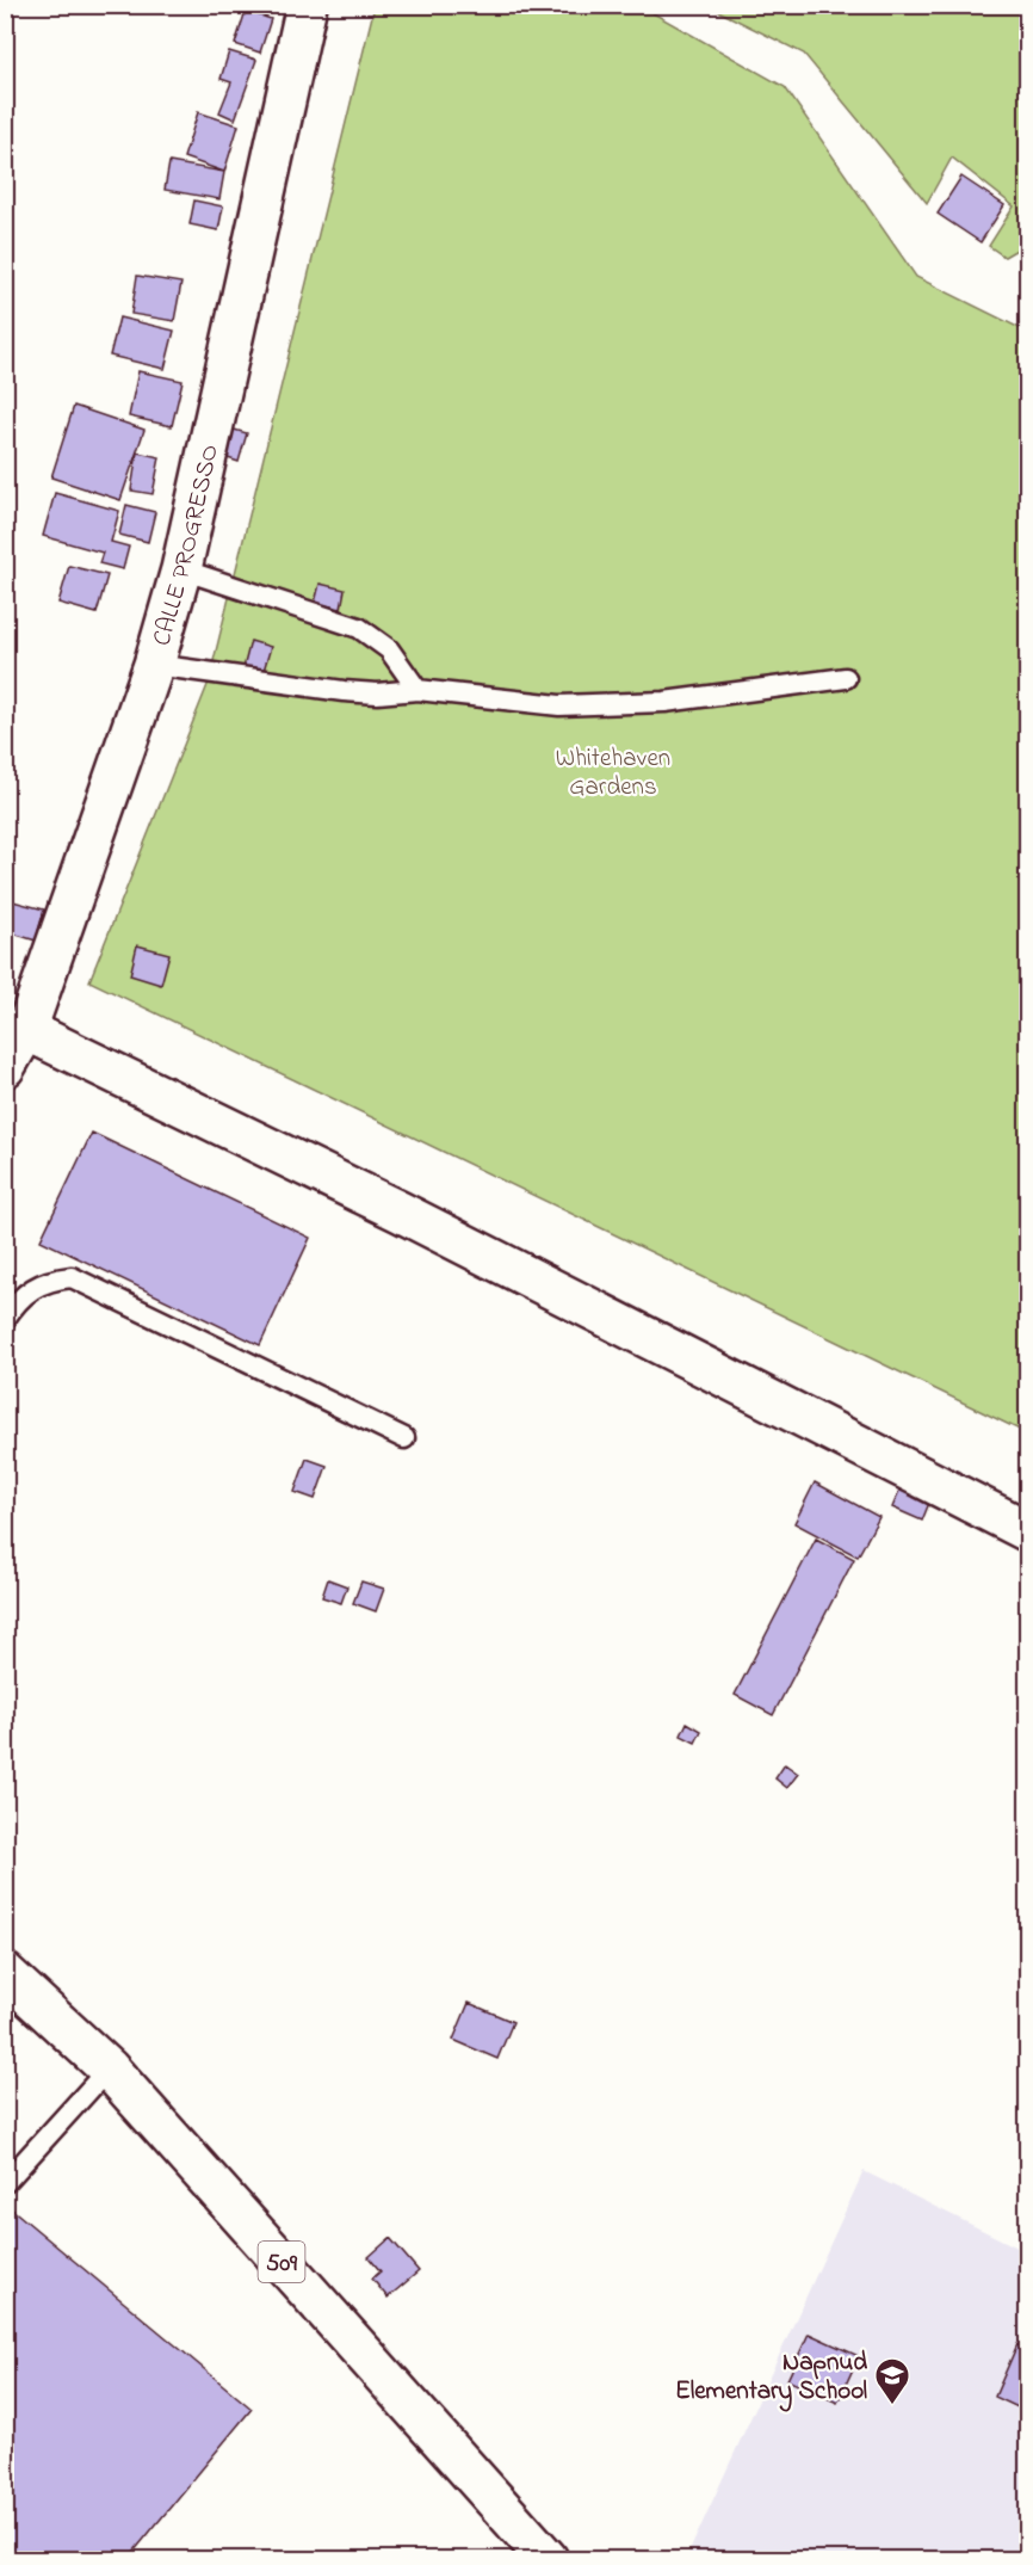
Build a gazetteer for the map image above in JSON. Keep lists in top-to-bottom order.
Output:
{
  "streets": {
    "main road": ["CALLE PROGRESSO", "509"]
  },
  "parks": ["Whitehaven Gardens"],
  "places": {
    "school or university": ["Napnud Elementary School"]
  }
}
